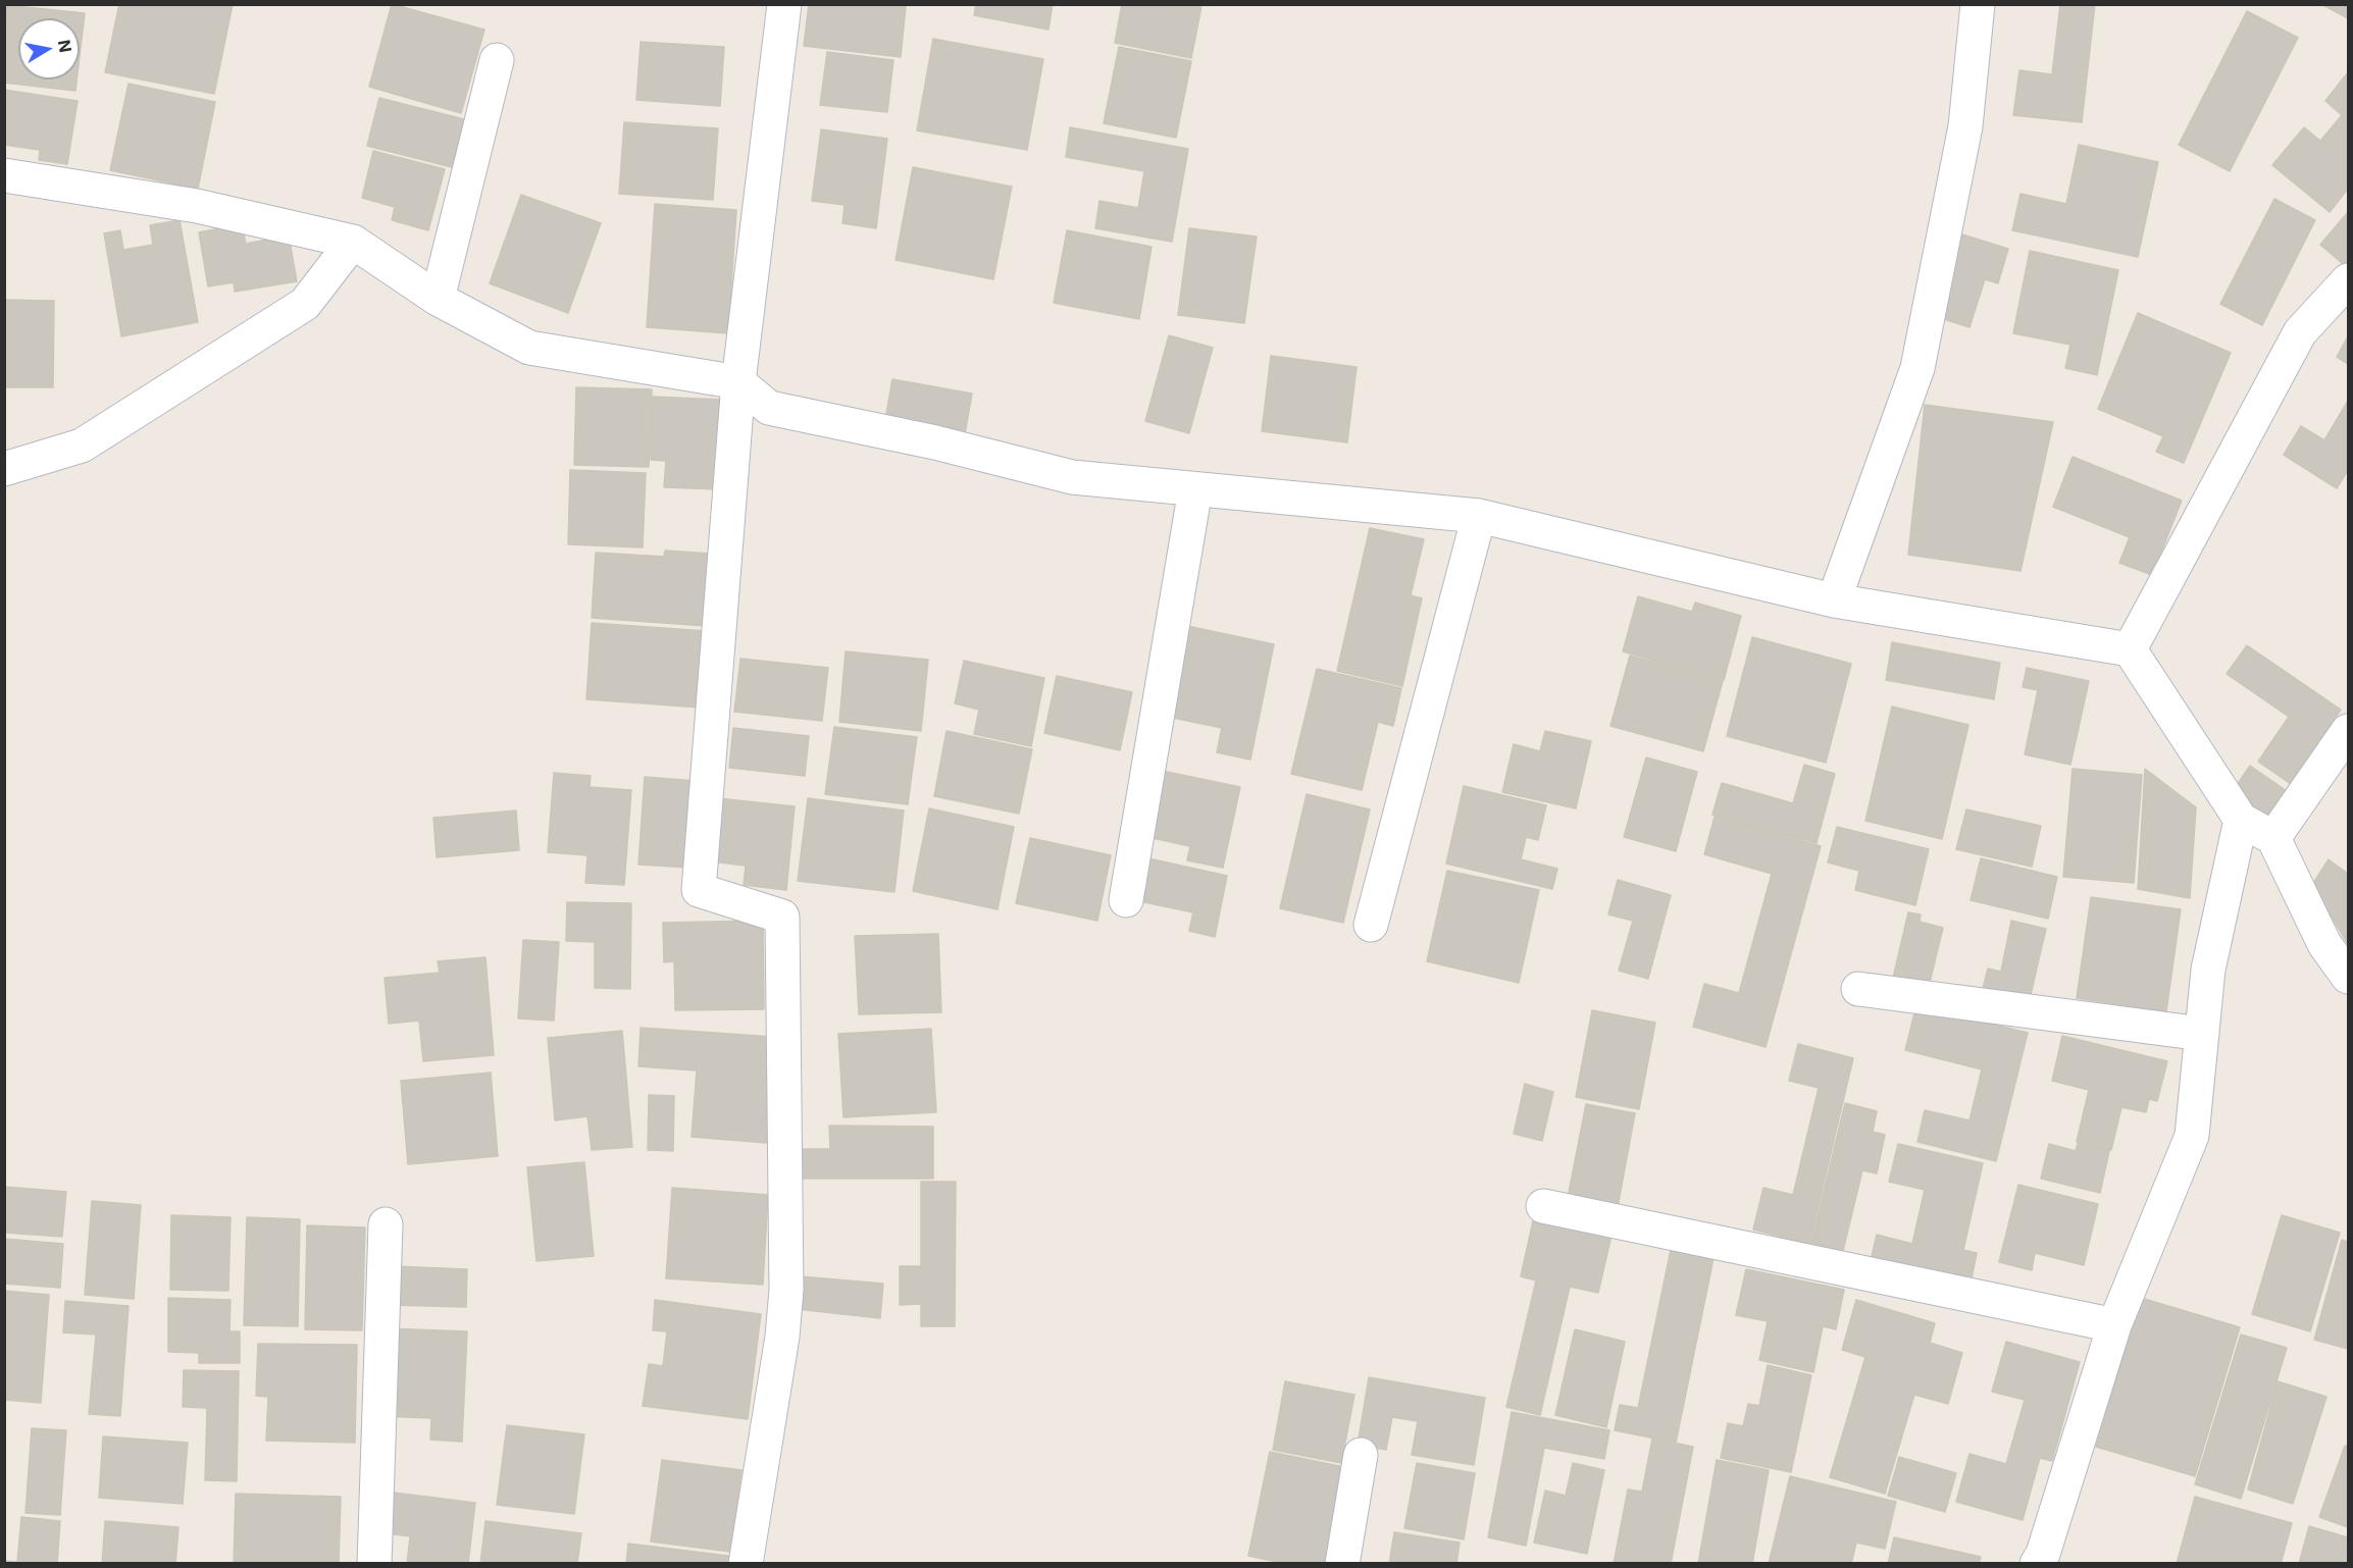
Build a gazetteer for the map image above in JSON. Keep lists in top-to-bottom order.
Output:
{
  "north": "right"
}
